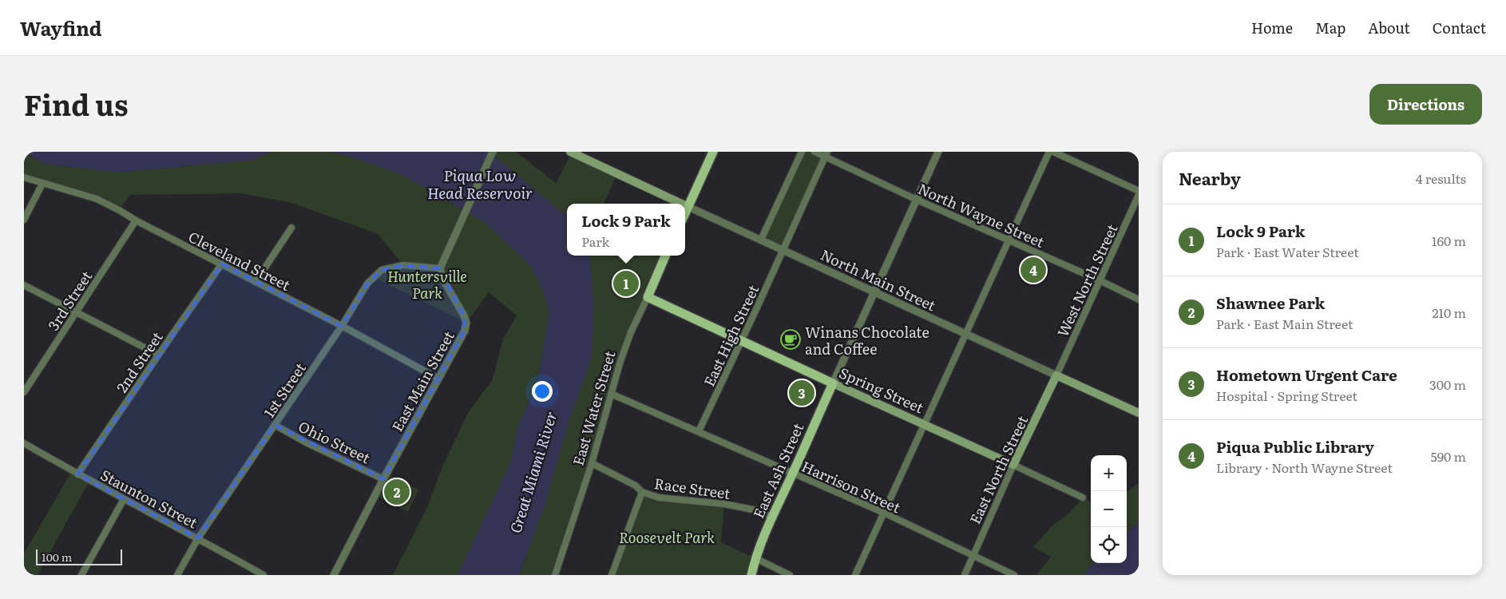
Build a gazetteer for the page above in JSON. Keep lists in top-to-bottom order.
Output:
{
  "streets": {
    "main road": [
      "North Main Street",
      "Spring Street",
      "East Water Street",
      "East North Street",
      "East Ash Street"
    ],
    "street": [
      "North Wayne Street",
      "Cleveland Street",
      "West North Street",
      "3rd Street",
      "East High Street",
      "2nd Street",
      "East Main Street",
      "1st Street",
      "Ohio Street",
      "Harrison Street",
      "Race Street",
      "Staunton Street"
    ]
  },
  "crossings": [
    ["North Wayne Street", "West North Street"],
    ["North Wayne Street", "East High Street"],
    ["North Wayne Street", "East Ash Street"],
    ["Cleveland Street", "3rd Street"],
    ["Cleveland Street", "2nd Street"],
    ["Cleveland Street", "East Main Street"],
    ["Cleveland Street", "1st Street"],
    ["North Main Street", "West North Street"],
    ["North Main Street", "East High Street"],
    ["North Main Street", "East North Street"],
    ["North Main Street", "East Ash Street"],
    ["West North Street", "East North Street"],
    ["East High Street", "Spring Street"],
    ["East High Street", "Harrison Street"],
    ["2nd Street", "Staunton Street"],
    ["East Main Street", "1st Street"],
    ["East Main Street", "Ohio Street"],
    ["1st Street", "Ohio Street"],
    ["1st Street", "Staunton Street"],
    ["Spring Street", "East Water Street"],
    ["Spring Street", "East North Street"],
    ["Spring Street", "East Ash Street"],
    ["East Water Street", "Harrison Street"],
    ["East Water Street", "Race Street"],
    ["East North Street", "Harrison Street"],
    ["East Ash Street", "Harrison Street"],
    ["East Ash Street", "Race Street"]
  ],
  "water": ["Piqua Low Head Reservoir", "Great Miami River"],
  "parks": ["Huntersville Park", "Roosevelt Park"],
  "places": {
    "cafe": ["Winans Chocolate and Coffee"]
  },
  "scale_bar": "100 m",
  "page": {
    "header": "Wayfind",
    "nav": [
      "Home",
      "Map",
      "About",
      "Contact"
    ],
    "title": "Find us",
    "buttons": "Directions",
    "heading": ["Nearby", "4 results"],
    "popup": ["Lock 9 Park", "Park"],
    "list": [
      {
        "mark": "1",
        "name": "Lock 9 Park",
        "note": "Park · East Water Street",
        "value": "160 m"
      },
      {
        "mark": "2",
        "name": "Shawnee Park",
        "note": "Park · East Main Street",
        "value": "210 m"
      },
      {
        "mark": "3",
        "name": "Hometown Urgent Care",
        "note": "Hospital · Spring Street",
        "value": "300 m"
      },
      {
        "mark": "4",
        "name": "Piqua Public Library",
        "note": "Library · North Wayne Street",
        "value": "590 m"
      }
    ],
    "pins": [
      "4",
      "1",
      "3",
      "2"
    ],
    "map_buttons": ["+", "−"],
    "scale": "100 m"
  }
}
